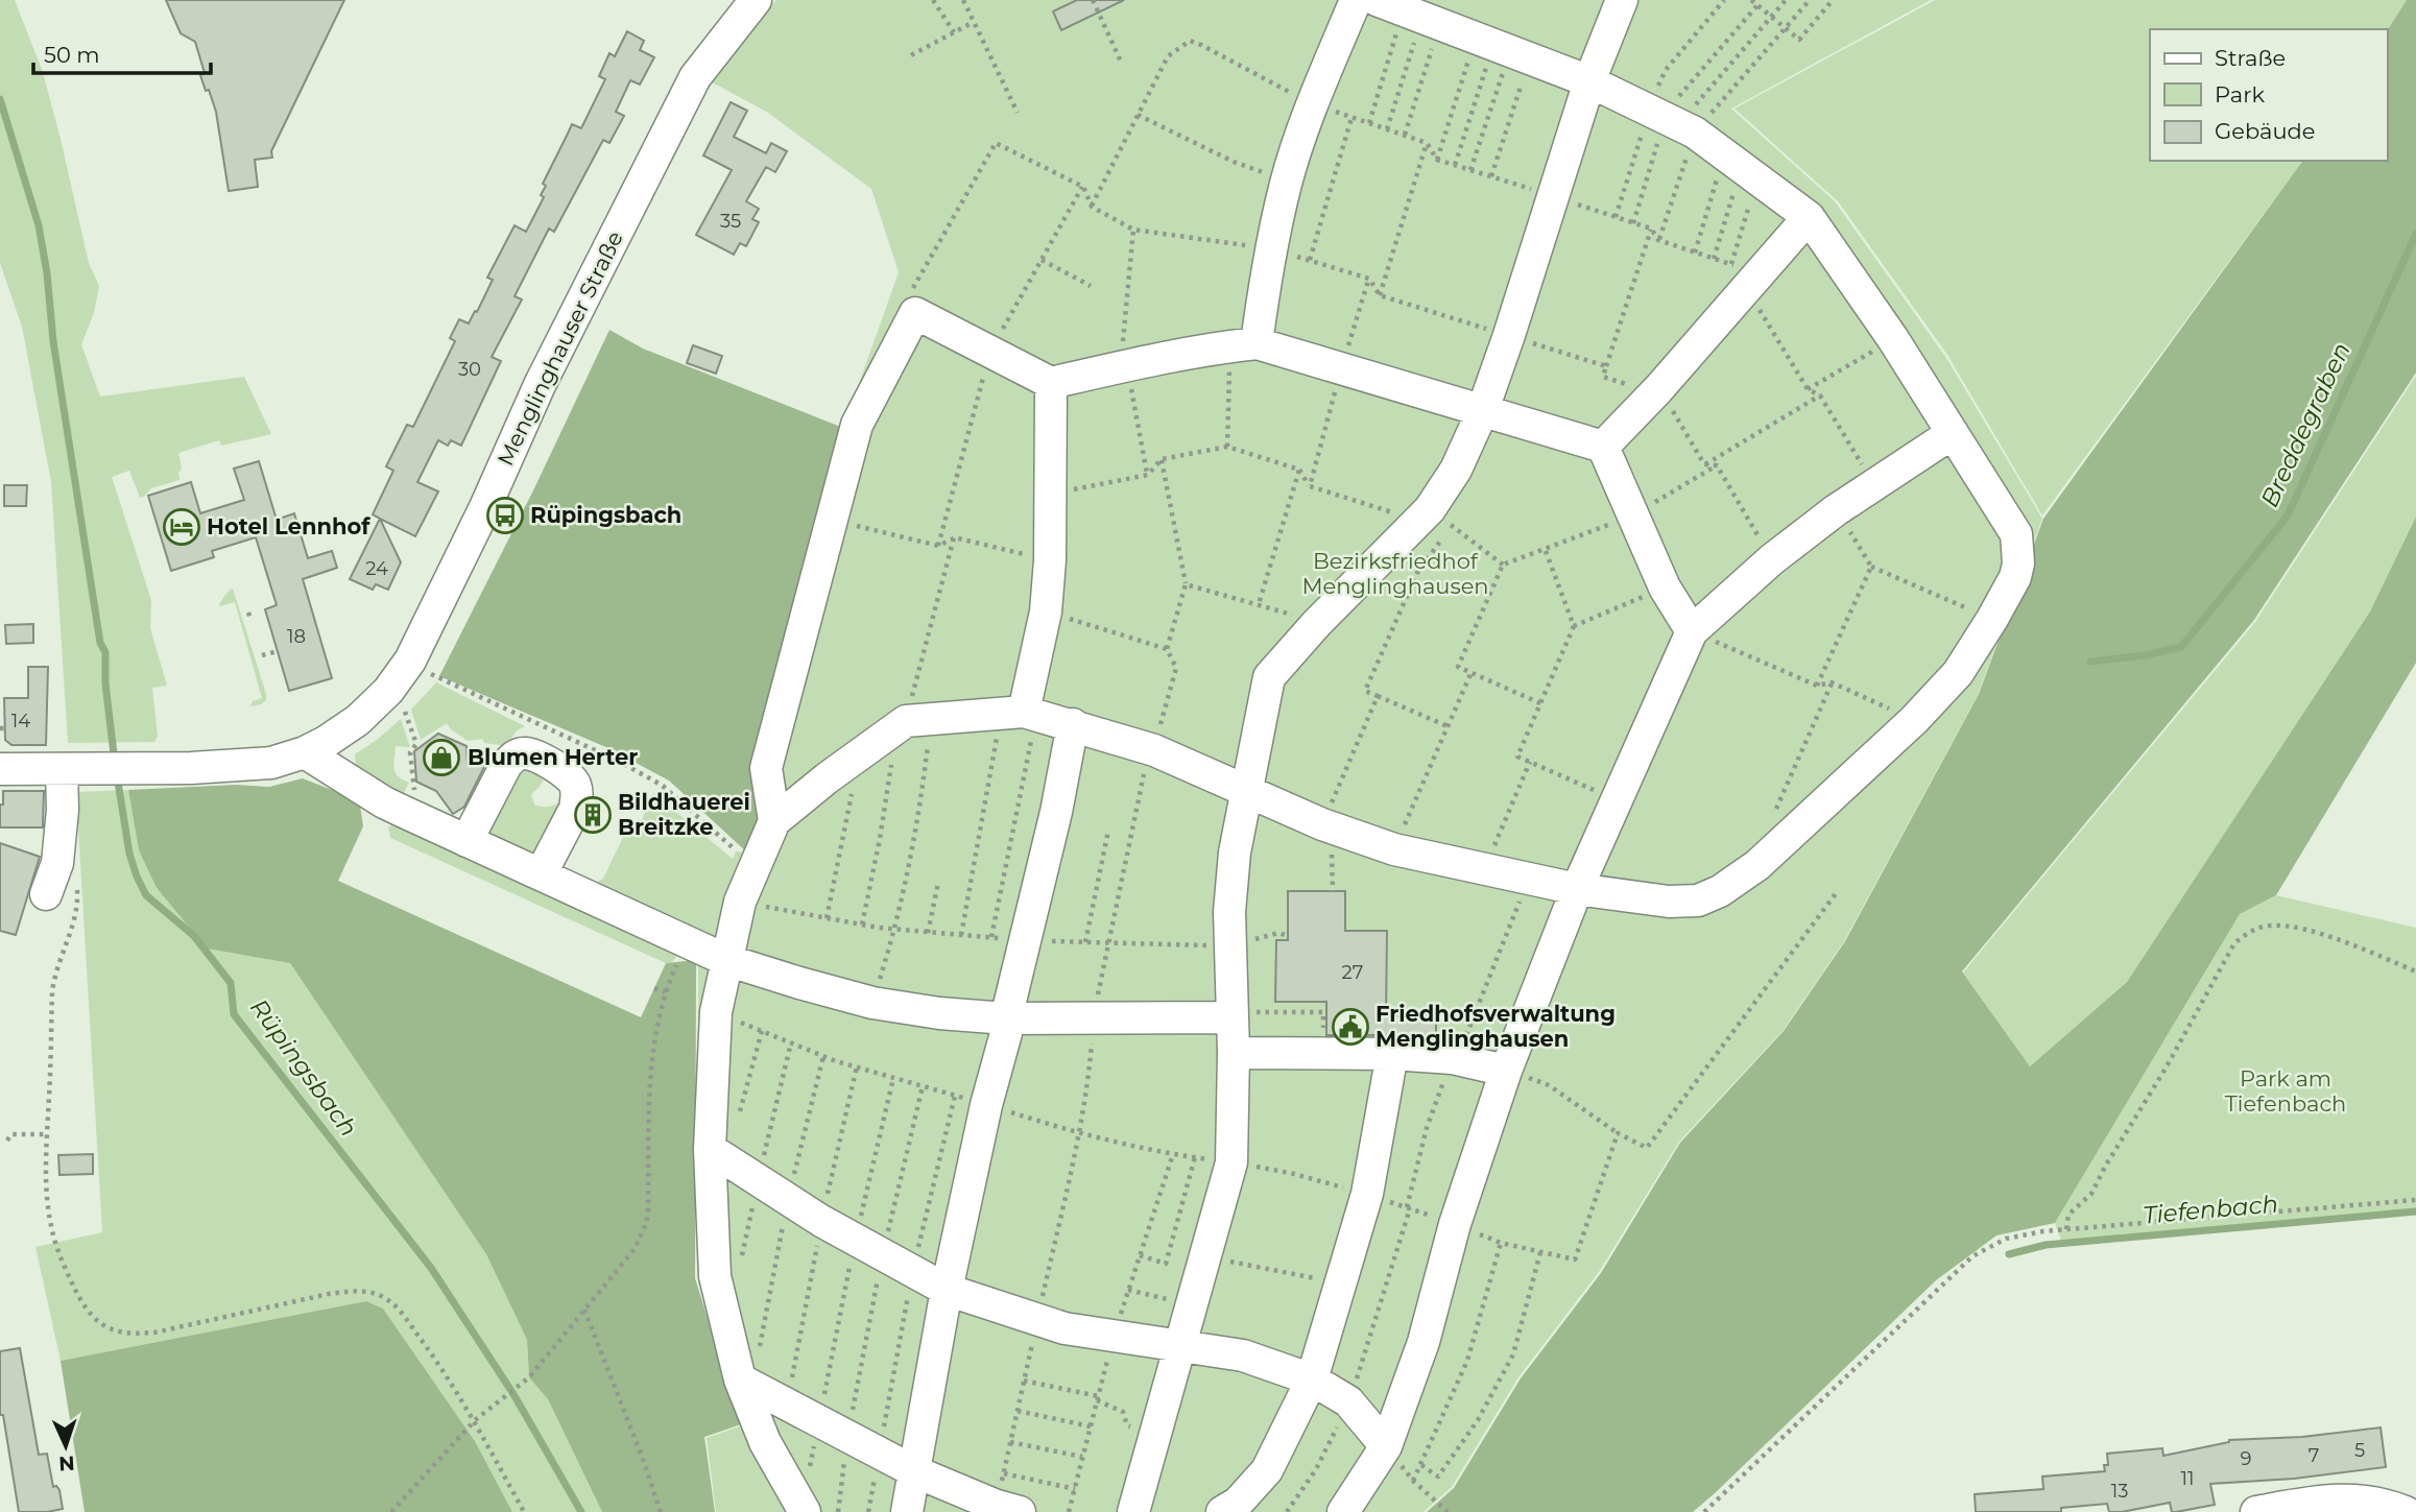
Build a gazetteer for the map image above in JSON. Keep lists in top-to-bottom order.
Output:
{
  "streets": {
    "street": ["Menglinghauser Straße"]
  },
  "water": ["Breddegraben", "Rüpingsbach", "Tiefenbach"],
  "parks": ["Bezirksfriedhof Menglinghausen", "Park am Tiefenbach"],
  "places": {
    "bus stop": ["Rüpingsbach"],
    "hotel": ["Hotel Lennhof"],
    "shop": ["Blumen Herter"],
    "building": ["Bildhauerei Breitzke"],
    "public building": ["Friedhofsverwaltung Menglinghausen"]
  },
  "house_numbers": [
    "35",
    "30",
    "24",
    "18",
    "14",
    "27",
    "5",
    "7",
    "9",
    "11",
    "13"
  ],
  "legend": ["Straße", "Park", "Gebäude"],
  "scale_bar": "50 m",
  "north": "bottom"
}
